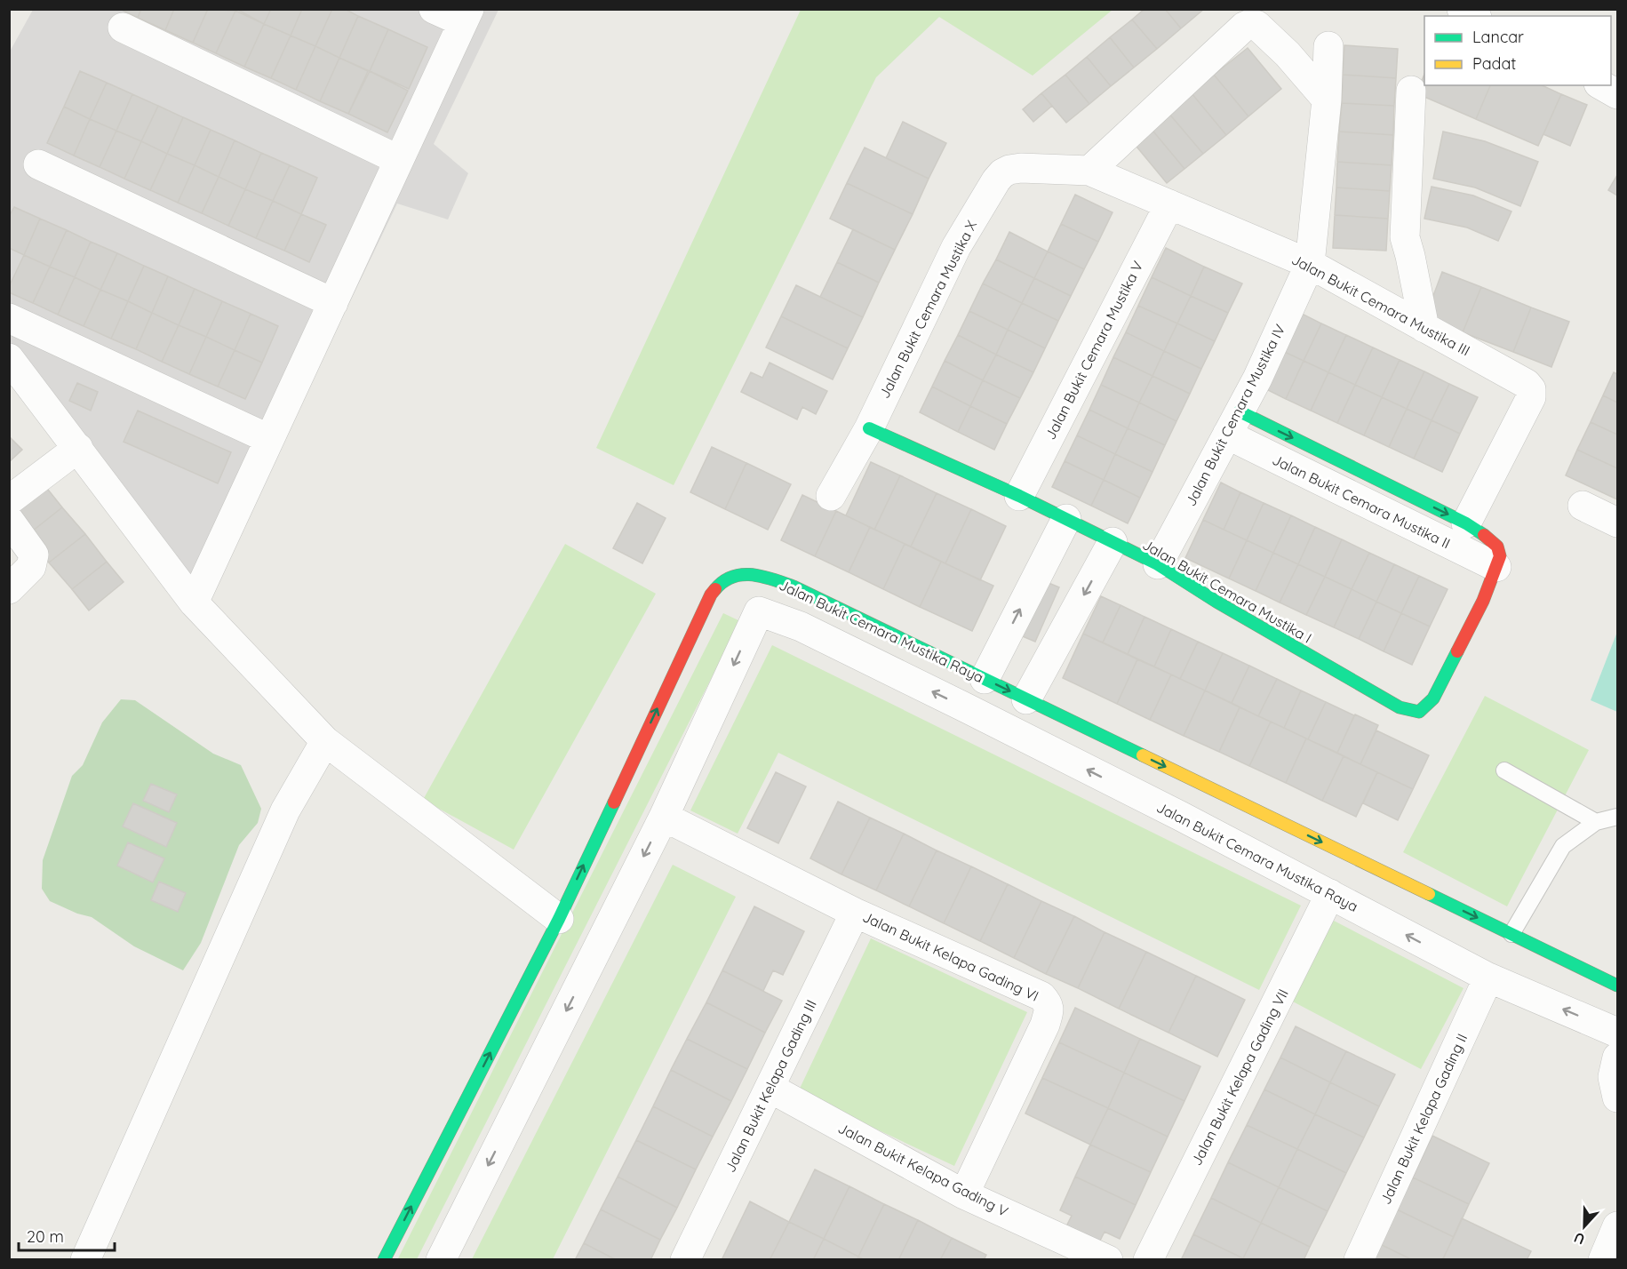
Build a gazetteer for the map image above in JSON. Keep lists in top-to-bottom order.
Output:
{
  "streets": {
    "street": [
      "Jalan Bukit Cemara Mustika III",
      "Jalan Bukit Cemara Mustika X",
      "Jalan Bukit Cemara Mustika V",
      "Jalan Bukit Cemara Mustika IV",
      "Jalan Bukit Cemara Mustika II",
      "Jalan Bukit Cemara Mustika I",
      "Jalan Bukit Cemara Mustika Raya",
      "Jalan Bukit Kelapa Gading VI",
      "Jalan Bukit Kelapa Gading VII",
      "Jalan Bukit Kelapa Gading III",
      "Jalan Bukit Kelapa Gading II",
      "Jalan Bukit Kelapa Gading V"
    ]
  },
  "crossings": [
    ["Jalan Bukit Cemara Mustika III", "Jalan Bukit Cemara Mustika X"],
    ["Jalan Bukit Cemara Mustika III", "Jalan Bukit Cemara Mustika V"],
    ["Jalan Bukit Cemara Mustika III", "Jalan Bukit Cemara Mustika IV"],
    ["Jalan Bukit Cemara Mustika X", "Jalan Bukit Cemara Mustika I"],
    ["Jalan Bukit Cemara Mustika V", "Jalan Bukit Cemara Mustika I"],
    ["Jalan Bukit Cemara Mustika IV", "Jalan Bukit Cemara Mustika II"],
    ["Jalan Bukit Cemara Mustika IV", "Jalan Bukit Cemara Mustika I"],
    ["Jalan Bukit Cemara Mustika II", "Jalan Bukit Cemara Mustika I"],
    ["Jalan Bukit Cemara Mustika Raya", "Jalan Bukit Kelapa Gading VII"],
    ["Jalan Bukit Cemara Mustika Raya", "Jalan Bukit Kelapa Gading II"],
    ["Jalan Bukit Kelapa Gading VI", "Jalan Bukit Kelapa Gading III"],
    ["Jalan Bukit Kelapa Gading VI", "Jalan Bukit Kelapa Gading V"],
    ["Jalan Bukit Kelapa Gading III", "Jalan Bukit Kelapa Gading V"]
  ],
  "legend": ["Lancar", "Padat"],
  "scale_bar": "20 m",
  "north": "bottom"
}
